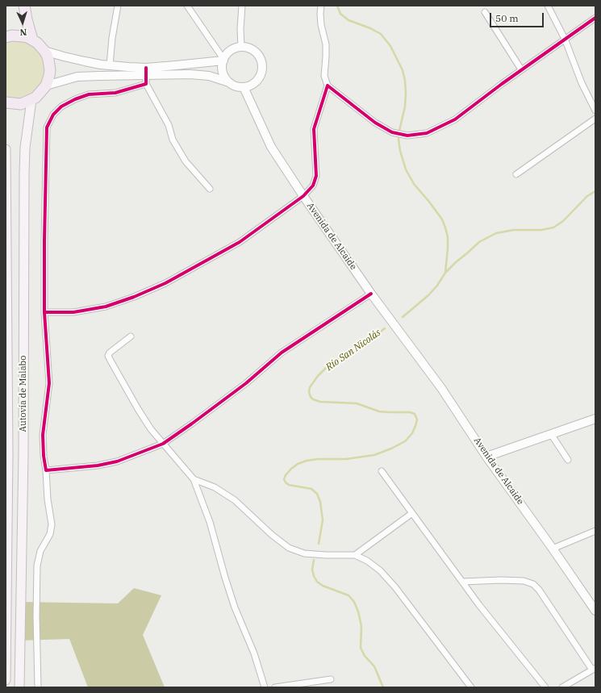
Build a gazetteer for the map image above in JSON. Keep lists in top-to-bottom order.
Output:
{
  "streets": {
    "main road": ["Avenida de Alcaide", "Autovía de Malabo"]
  },
  "water": ["Río San Nicolás"],
  "scale_bar": "50 m",
  "north": "bottom"
}
